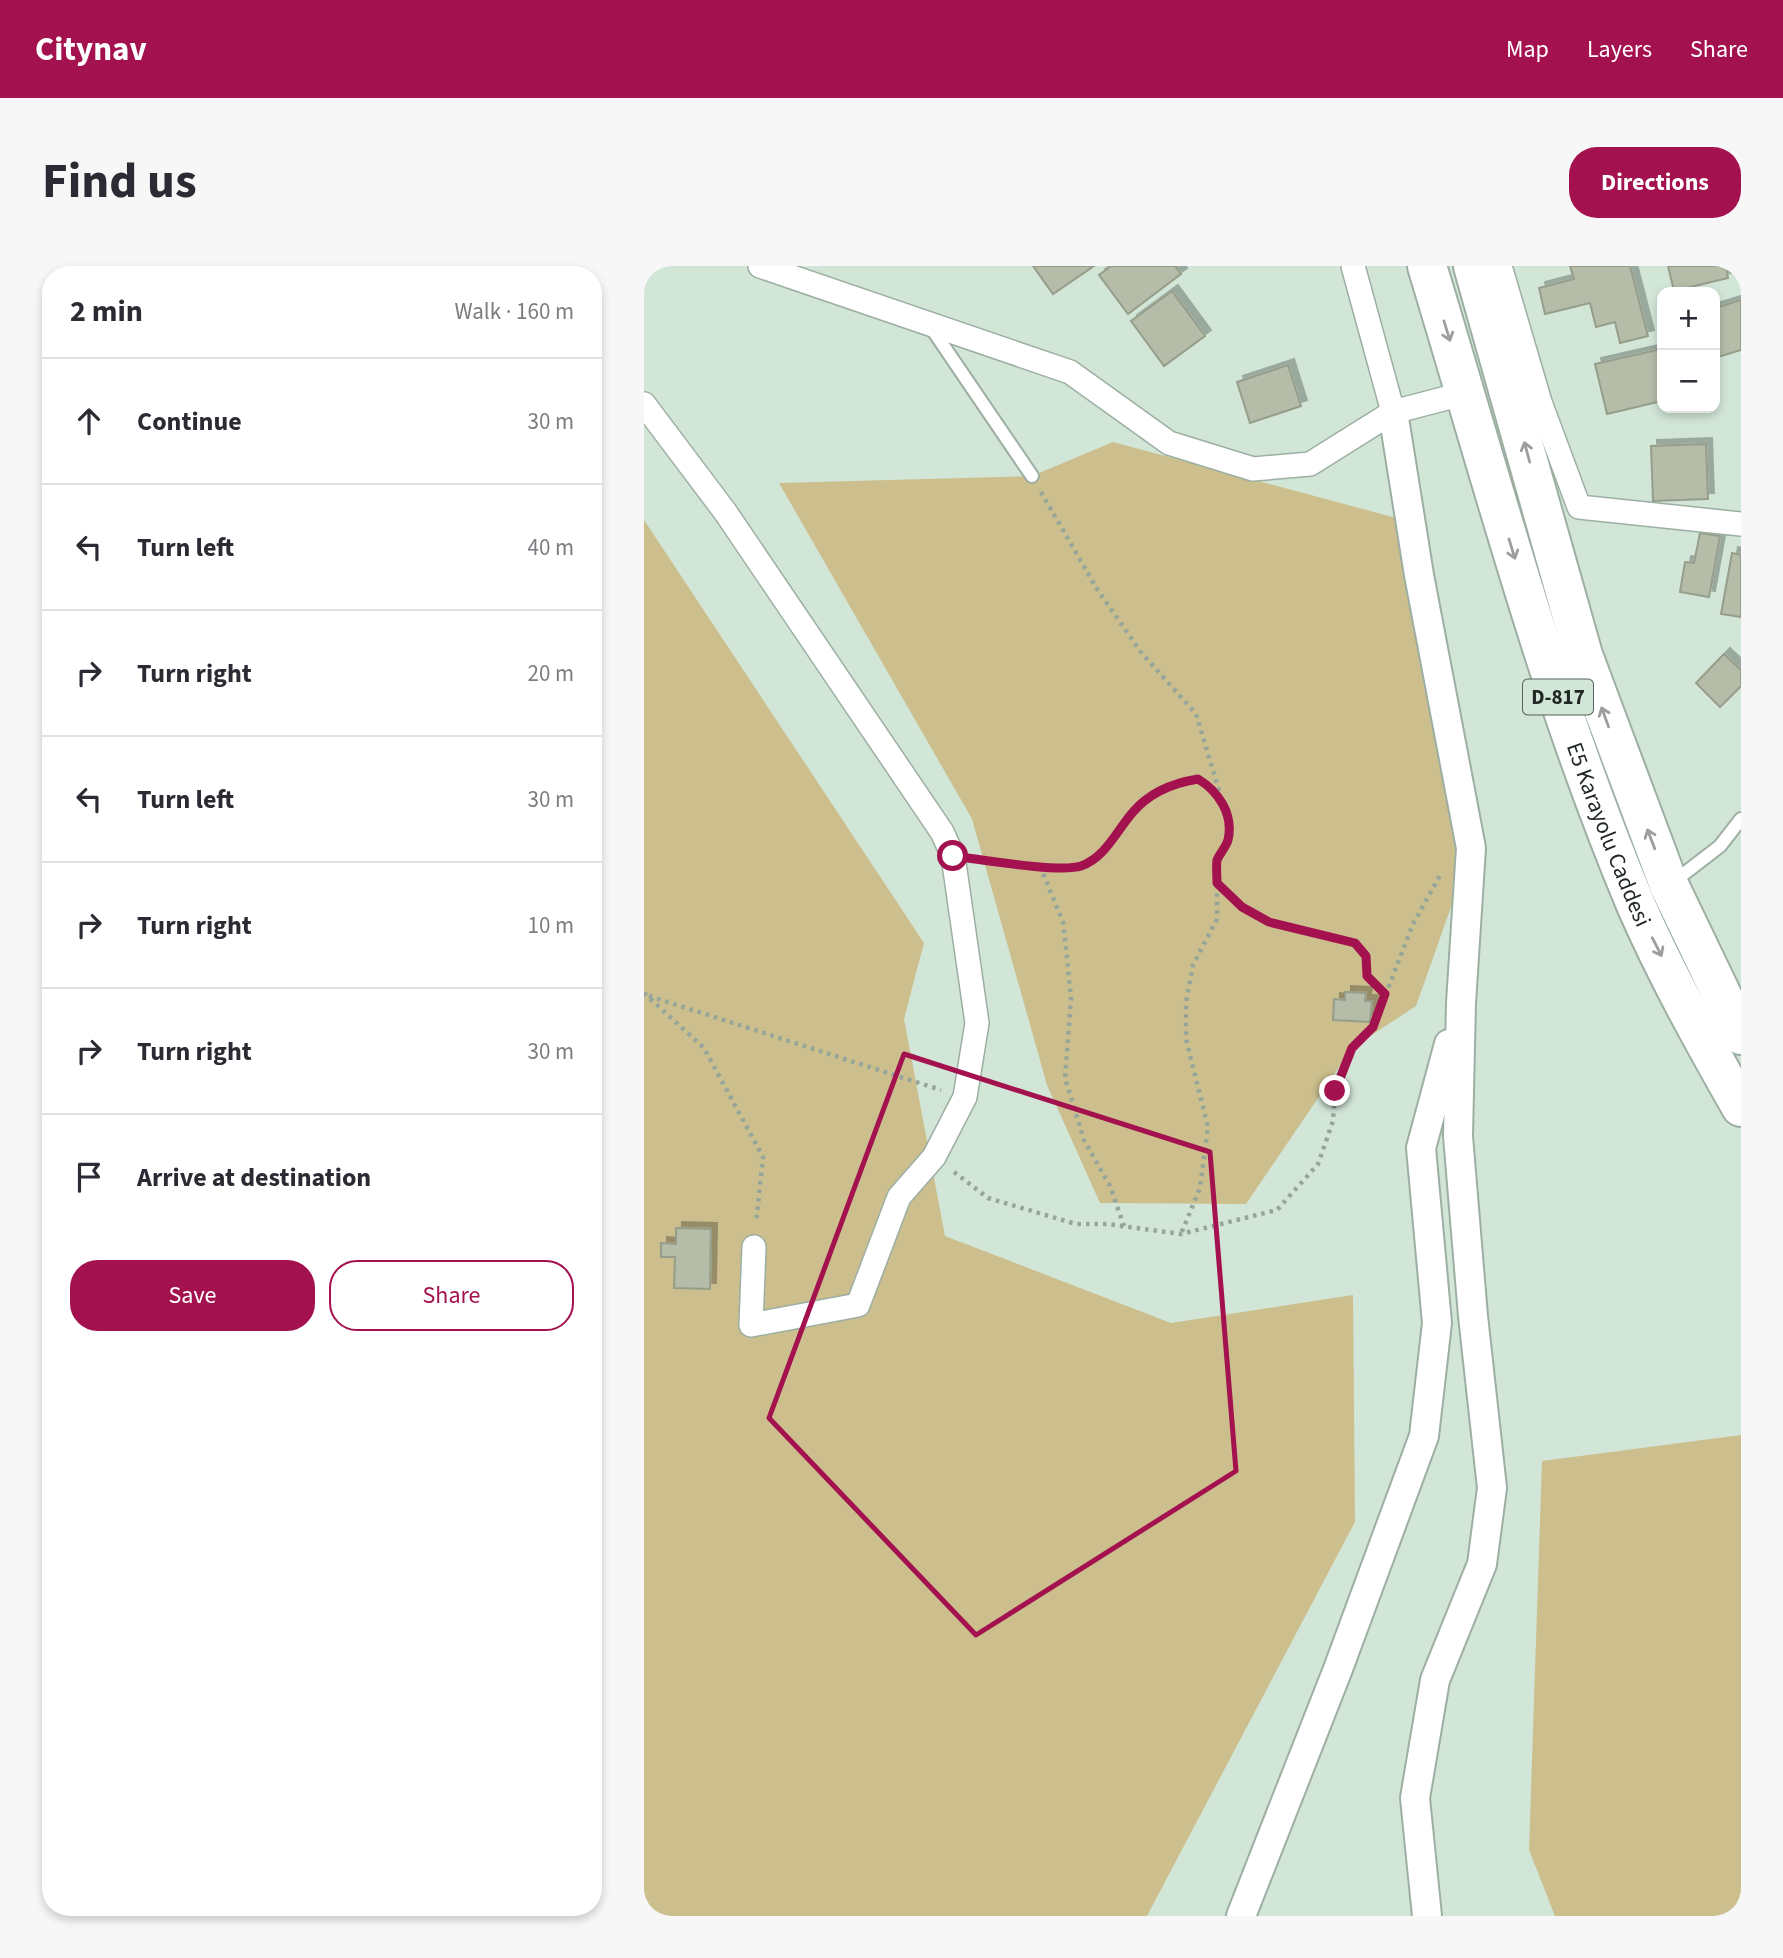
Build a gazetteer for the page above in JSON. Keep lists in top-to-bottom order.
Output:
{
  "streets": {
    "highway": ["D-817", "E5 Karayolu Caddesi"]
  },
  "page": {
    "header": "Citynav",
    "nav": ["Map", "Layers", "Share"],
    "title": "Find us",
    "buttons": [
      "Directions",
      ["Save", "Share"]
    ],
    "heading": ["2 min", "Walk · 160 m"],
    "map_buttons": ["+", "−"],
    "list": [
      ["Continue", "30 m"],
      ["Turn left", "40 m"],
      ["Turn right", "20 m"],
      ["Turn left", "30 m"],
      ["Turn right", "10 m"],
      ["Turn right", "30 m"],
      "Arrive at destination"
    ]
  }
}
